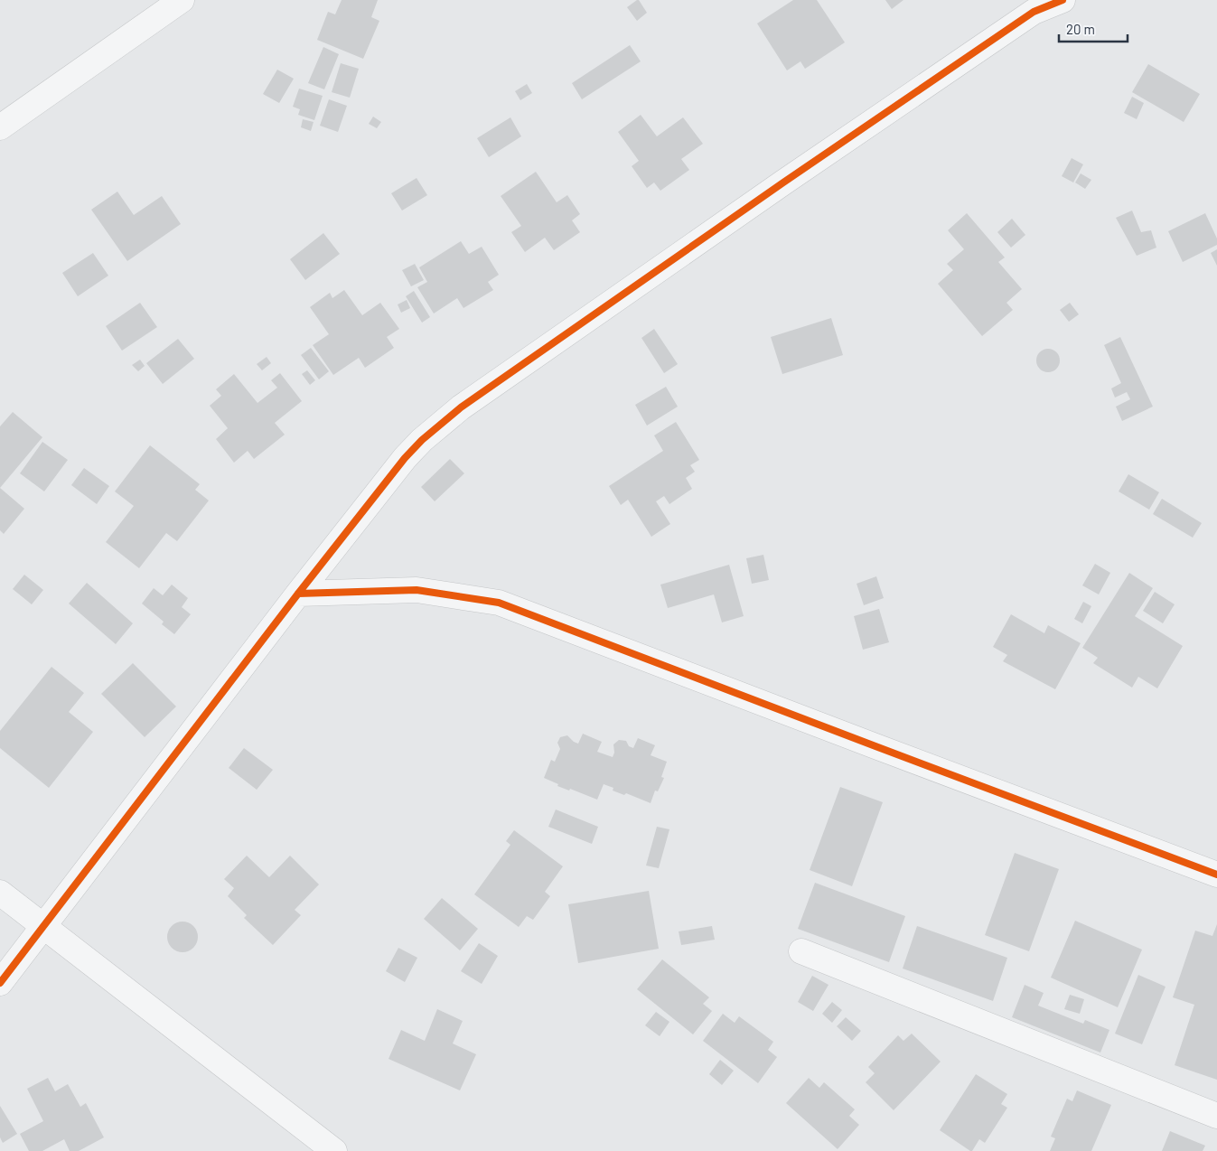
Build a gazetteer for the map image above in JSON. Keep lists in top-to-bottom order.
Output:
{
  "scale_bar": "20 m"
}
